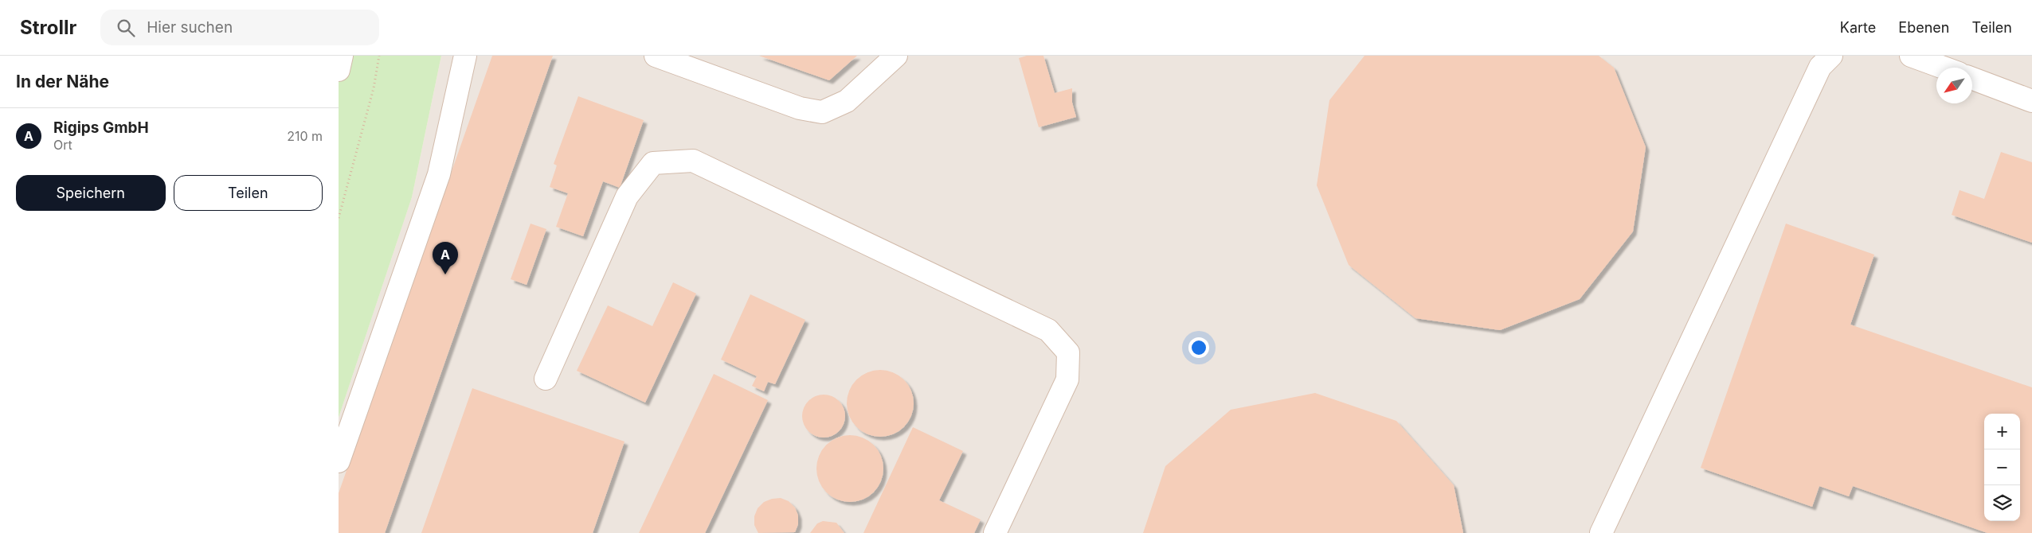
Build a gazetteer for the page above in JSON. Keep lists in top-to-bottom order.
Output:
{
  "north": "bottom left",
  "page": {
    "header": "Strollr",
    "search": "Hier suchen",
    "nav": ["Karte", "Ebenen", "Teilen"],
    "heading": "In der Nähe",
    "list": [
      {
        "mark": "A",
        "name": "Rigips GmbH",
        "note": "Ort",
        "value": "210 m"
      }
    ],
    "buttons": ["Speichern", "Teilen"],
    "pins": "A",
    "map_buttons": ["+", "−"]
  }
}
